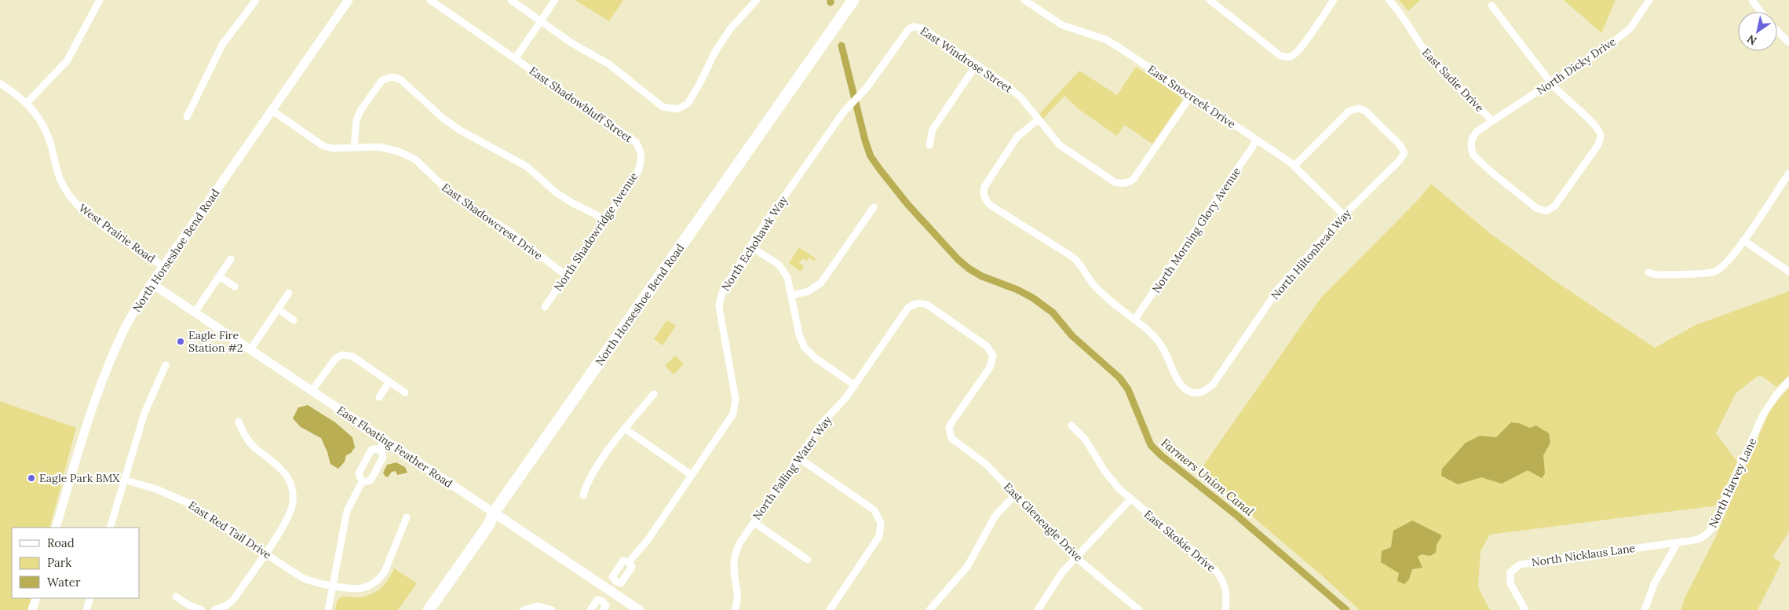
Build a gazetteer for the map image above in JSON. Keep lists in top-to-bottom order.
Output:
{
  "streets": {
    "highway": ["North Horseshoe Bend Road"],
    "main road": ["East Floating Feather Road"],
    "street": [
      "East Windrose Street",
      "North Dicky Drive",
      "East Sadie Drive",
      "East Snocreek Drive",
      "East Shadowbluff Street",
      "East Shadowcrest Drive",
      "North Morning Glory Avenue",
      "North Shadowridge Avenue",
      "West Prairie Road",
      "North Echohawk Way",
      "North Hiltonhead Way",
      "North Falling Water Way",
      "North Harvey Lane",
      "East Gleneagle Drive",
      "East Red Tail Drive",
      "East Skokie Drive",
      "North Nicklaus Lane"
    ]
  },
  "crossings": [
    ["East Windrose Street", "East Snocreek Drive"],
    ["East Windrose Street", "North Echohawk Way"],
    ["North Dicky Drive", "East Sadie Drive"],
    ["East Snocreek Drive", "North Morning Glory Avenue"],
    ["East Snocreek Drive", "North Hiltonhead Way"],
    ["East Shadowbluff Street", "North Shadowridge Avenue"],
    ["East Shadowcrest Drive", "North Shadowridge Avenue"],
    ["East Shadowcrest Drive", "North Horseshoe Bend Road"],
    ["North Morning Glory Avenue", "North Hiltonhead Way"],
    ["West Prairie Road", "North Horseshoe Bend Road"],
    ["North Echohawk Way", "East Floating Feather Road"],
    ["North Horseshoe Bend Road", "East Floating Feather Road"],
    ["North Falling Water Way", "East Gleneagle Drive"],
    ["North Harvey Lane", "North Nicklaus Lane"]
  ],
  "water": ["Farmers Union Canal"],
  "places": ["Eagle Fire Station #2", "Eagle Park BMX"],
  "legend": ["Road", "Park", "Water"],
  "north": "bottom left"
}
